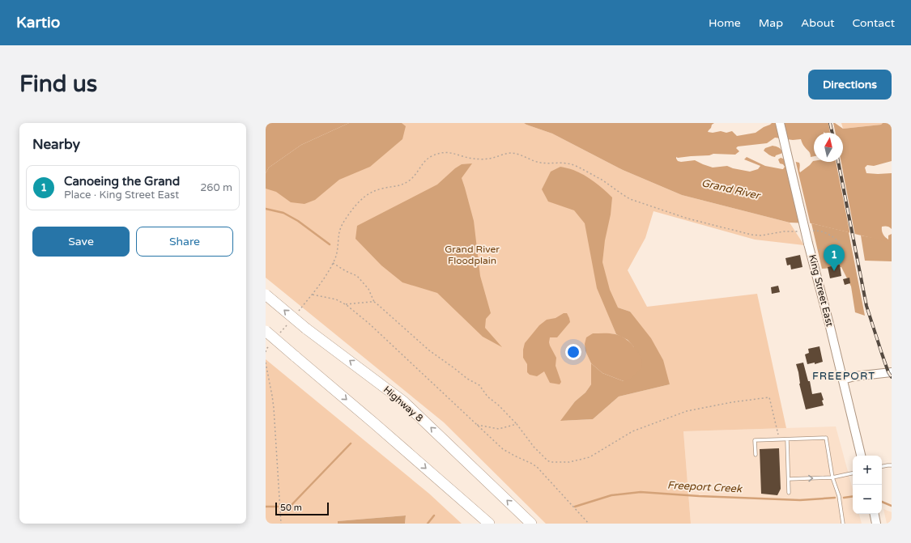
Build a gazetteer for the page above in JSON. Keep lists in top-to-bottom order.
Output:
{
  "streets": {
    "highway": ["Highway 8"],
    "main road": ["King Street East"]
  },
  "districts": ["FREEPORT"],
  "water": ["Grand River", "Freeport Creek"],
  "parks": ["Grand River Floodplain"],
  "scale_bar": "50 m",
  "north": "top",
  "page": {
    "header": "Kartio",
    "nav": [
      "Home",
      "Map",
      "About",
      "Contact"
    ],
    "buttons": [
      "Directions",
      ["Save", "Share"]
    ],
    "title": "Find us",
    "heading": "Nearby",
    "list": [
      {
        "mark": "1",
        "name": "Canoeing the Grand",
        "note": "Place · King Street East",
        "value": "260 m"
      }
    ],
    "pins": "1",
    "map_buttons": ["+", "−"],
    "scale": "50 m"
  }
}
